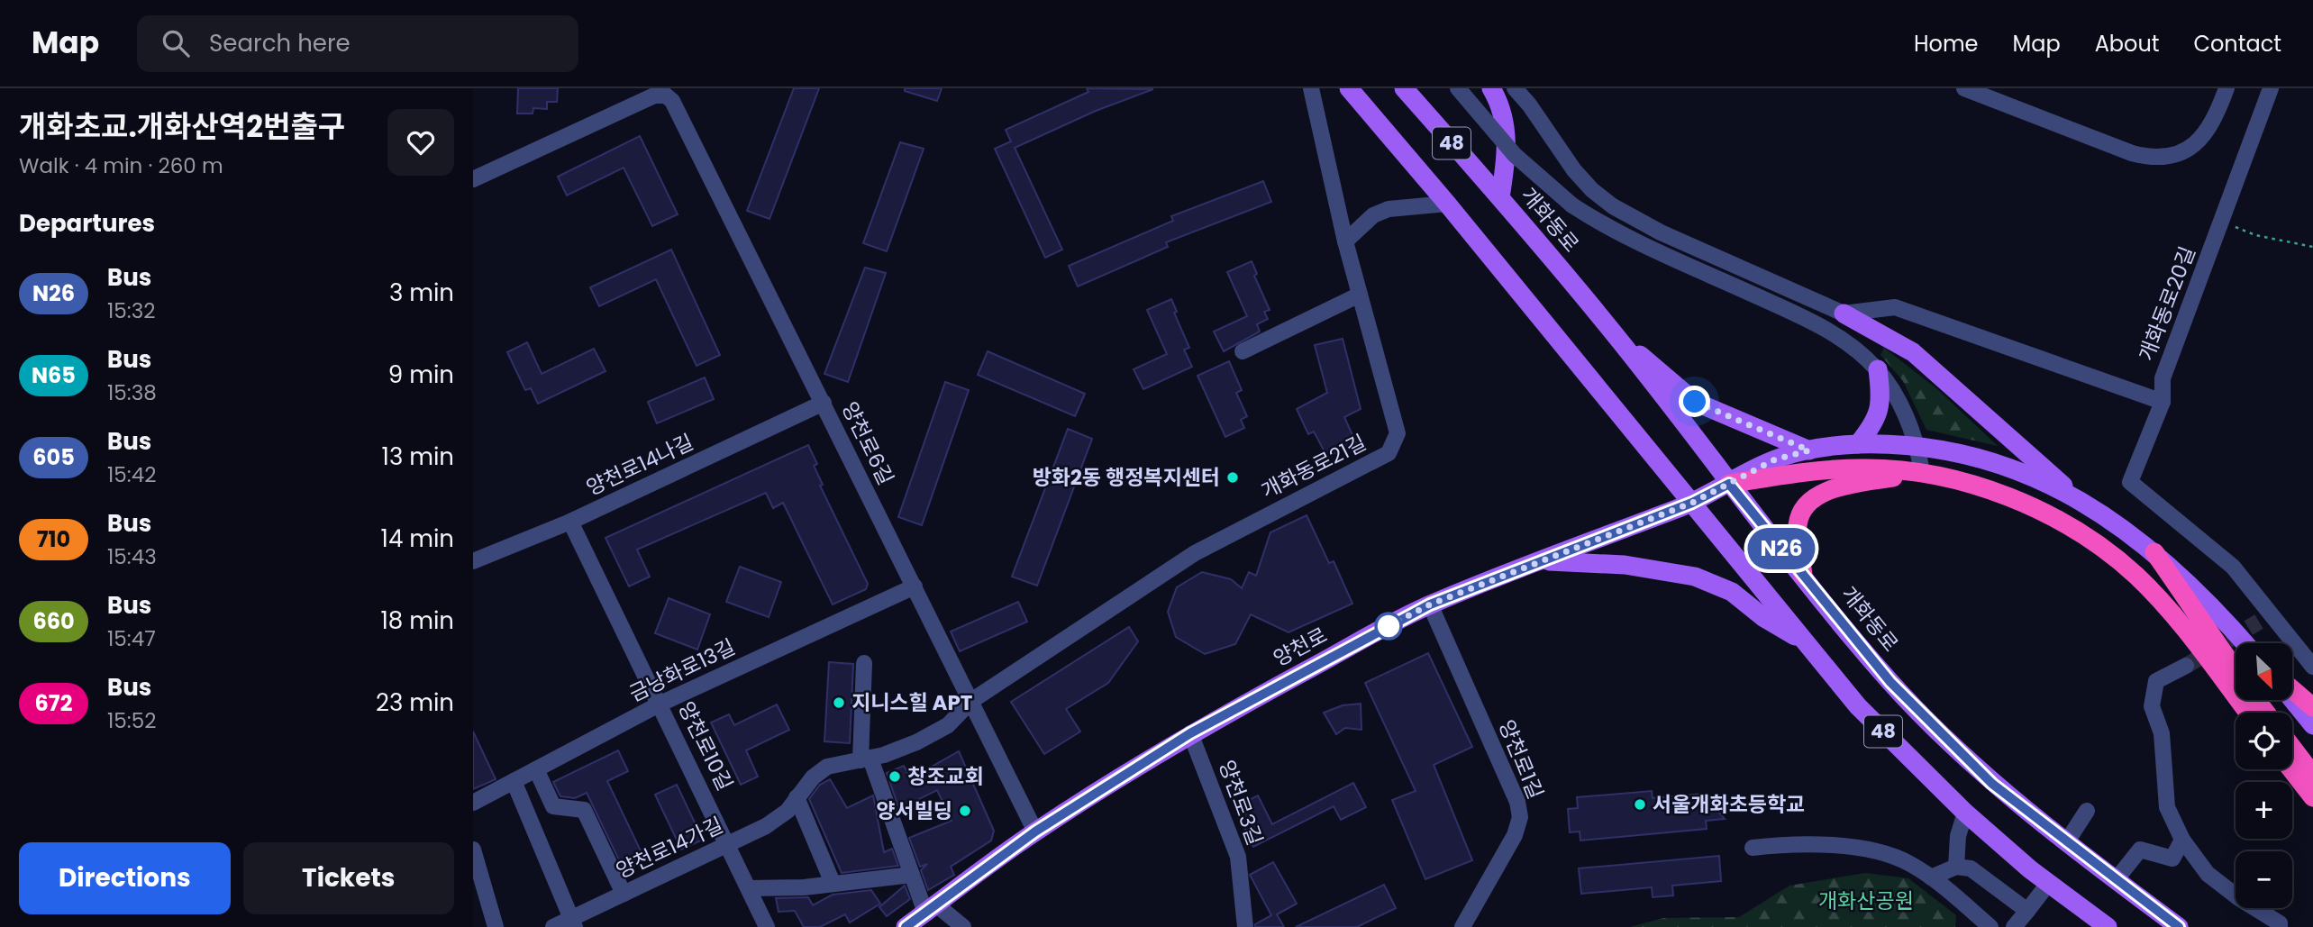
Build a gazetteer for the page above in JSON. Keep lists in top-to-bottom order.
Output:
{
  "streets": {
    "main road": ["48", "개화동로", "양천로"],
    "street": [
      "개화동로20길",
      "양천로6길",
      "양천로14나길",
      "개화동로21길",
      "금낭화로13길",
      "양천로10길",
      "양천로1길",
      "양천로3길",
      "양천로14가길"
    ]
  },
  "crossings": [
    ["48", "양천로"],
    ["개화동로", "양천로"],
    ["양천로6길", "양천로14나길"],
    ["양천로6길", "개화동로21길"],
    ["양천로6길", "양천로"],
    ["양천로6길", "금낭화로13길"],
    ["양천로6길", "양천로14가길"],
    ["양천로14나길", "양천로10길"],
    ["개화동로21길", "양천로14가길"],
    ["양천로", "양천로1길"],
    ["양천로", "양천로3길"],
    ["금낭화로13길", "양천로10길"],
    ["양천로10길", "양천로14가길"]
  ],
  "parks": ["개화산공원"],
  "places": [
    "방화2동 행정복지센터",
    "지니스힐 APT",
    "창조교회",
    "서울개화초등학교",
    "양서빌딩"
  ],
  "lines": ["bus line N26"],
  "north": "bottom right",
  "page": {
    "header": "Map",
    "search": "Search here",
    "nav": [
      "Home",
      "Map",
      "About",
      "Contact"
    ],
    "heading": [
      ["개화초교.개화산역2번출구", "Walk · 4 min · 260 m"],
      "Departures"
    ],
    "on_map": "N26",
    "list": [
      {
        "mark": "N26",
        "name": "Bus",
        "note": "15:32",
        "value": "3 min"
      },
      {
        "mark": "N65",
        "name": "Bus",
        "note": "15:38",
        "value": "9 min"
      },
      {
        "mark": "605",
        "name": "Bus",
        "note": "15:42",
        "value": "13 min"
      },
      {
        "mark": "710",
        "name": "Bus",
        "note": "15:43",
        "value": "14 min"
      },
      {
        "mark": "660",
        "name": "Bus",
        "note": "15:47",
        "value": "18 min"
      },
      {
        "mark": "672",
        "name": "Bus",
        "note": "15:52",
        "value": "23 min"
      }
    ],
    "map_buttons": ["+", "−"],
    "buttons": ["Directions", "Tickets"]
  }
}
